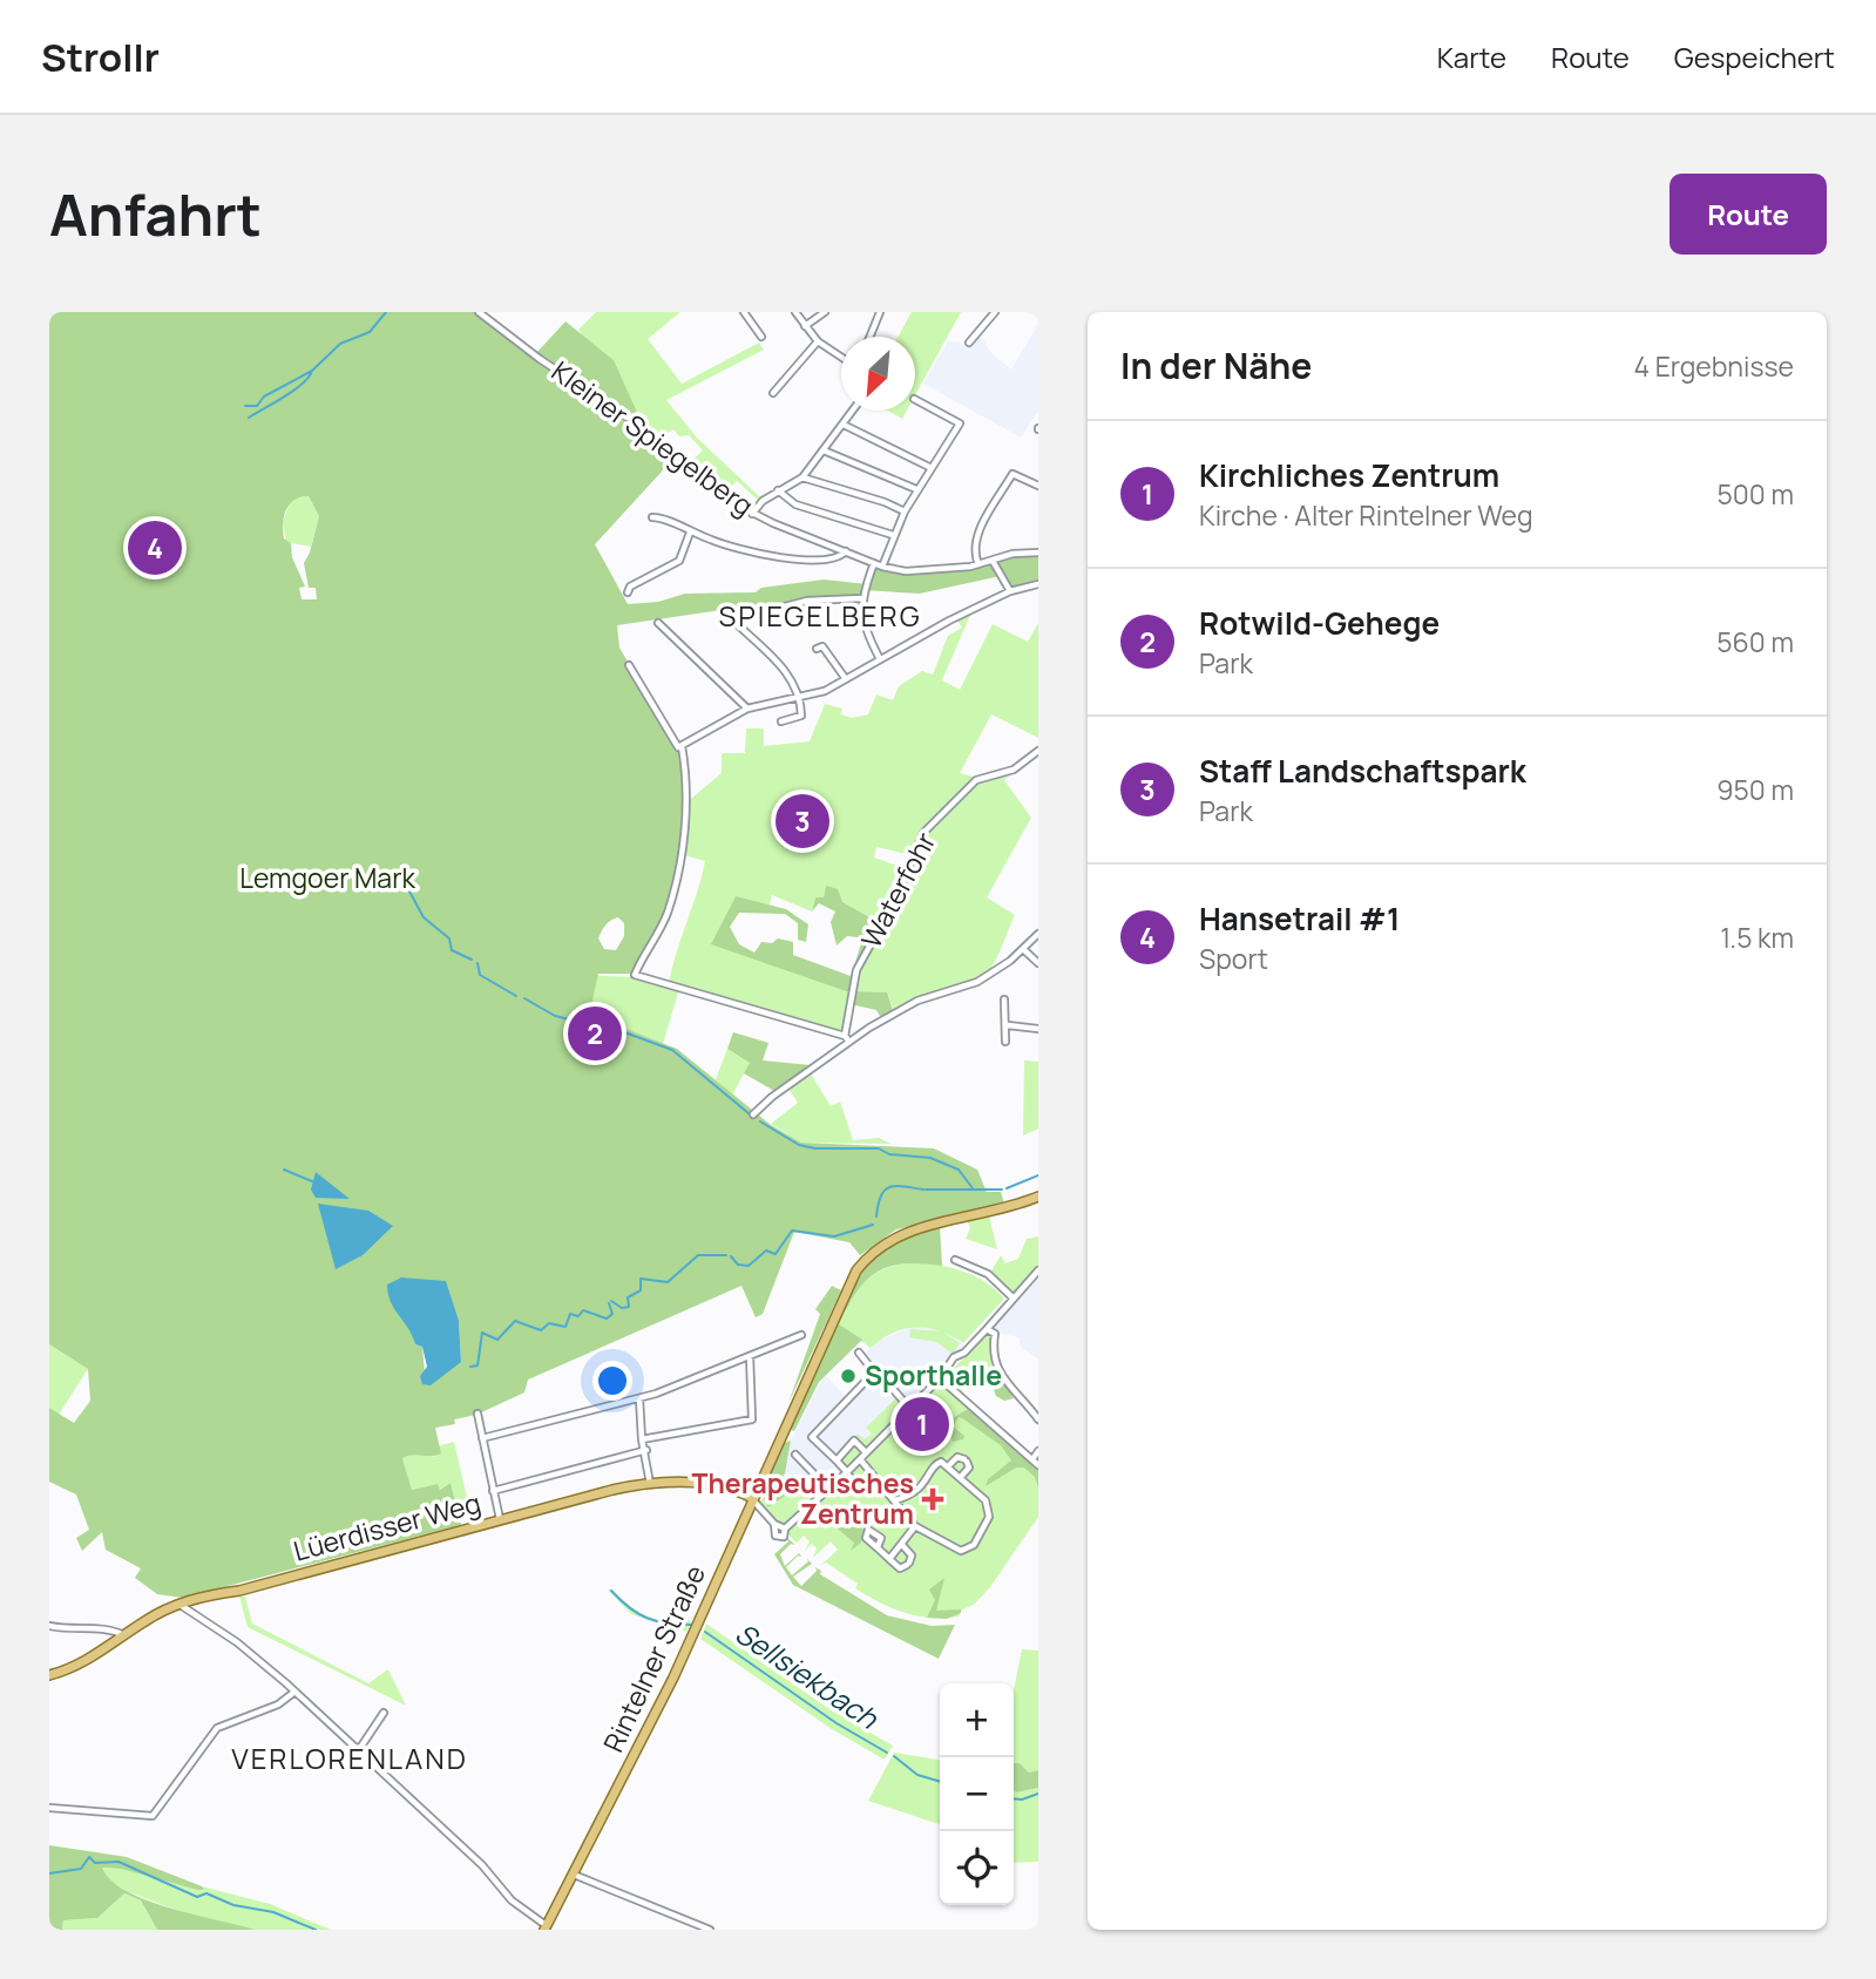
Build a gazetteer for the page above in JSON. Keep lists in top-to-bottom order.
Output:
{
  "streets": {
    "main road": ["Lüerdisser Weg", "Rintelner Straße"],
    "street": ["Kleiner Spiegelberg", "Waterfohr"]
  },
  "crossings": [
    ["Lüerdisser Weg", "Rintelner Straße"]
  ],
  "districts": ["SPIEGELBERG", "VERLORENLAND"],
  "water": ["Sellsiekbach"],
  "parks": ["Lemgoer Mark"],
  "places": {
    "other": ["Sporthalle"],
    "health": ["Therapeutisches Zentrum"]
  },
  "north": "bottom left",
  "page": {
    "header": "Strollr",
    "nav": ["Karte", "Route", "Gespeichert"],
    "buttons": "Route",
    "title": "Anfahrt",
    "heading": ["In der Nähe", "4 Ergebnisse"],
    "list": [
      {
        "mark": "1",
        "name": "Kirchliches Zentrum",
        "note": "Kirche · Alter Rintelner Weg",
        "value": "500 m"
      },
      {
        "mark": "2",
        "name": "Rotwild-Gehege",
        "note": "Park",
        "value": "560 m"
      },
      {
        "mark": "3",
        "name": "Staff Landschaftspark",
        "note": "Park",
        "value": "950 m"
      },
      {
        "mark": "4",
        "name": "Hansetrail #1",
        "note": "Sport",
        "value": "1.5 km"
      }
    ],
    "pins": [
      "4",
      "3",
      "2",
      "1"
    ],
    "map_buttons": ["+", "−"]
  }
}
